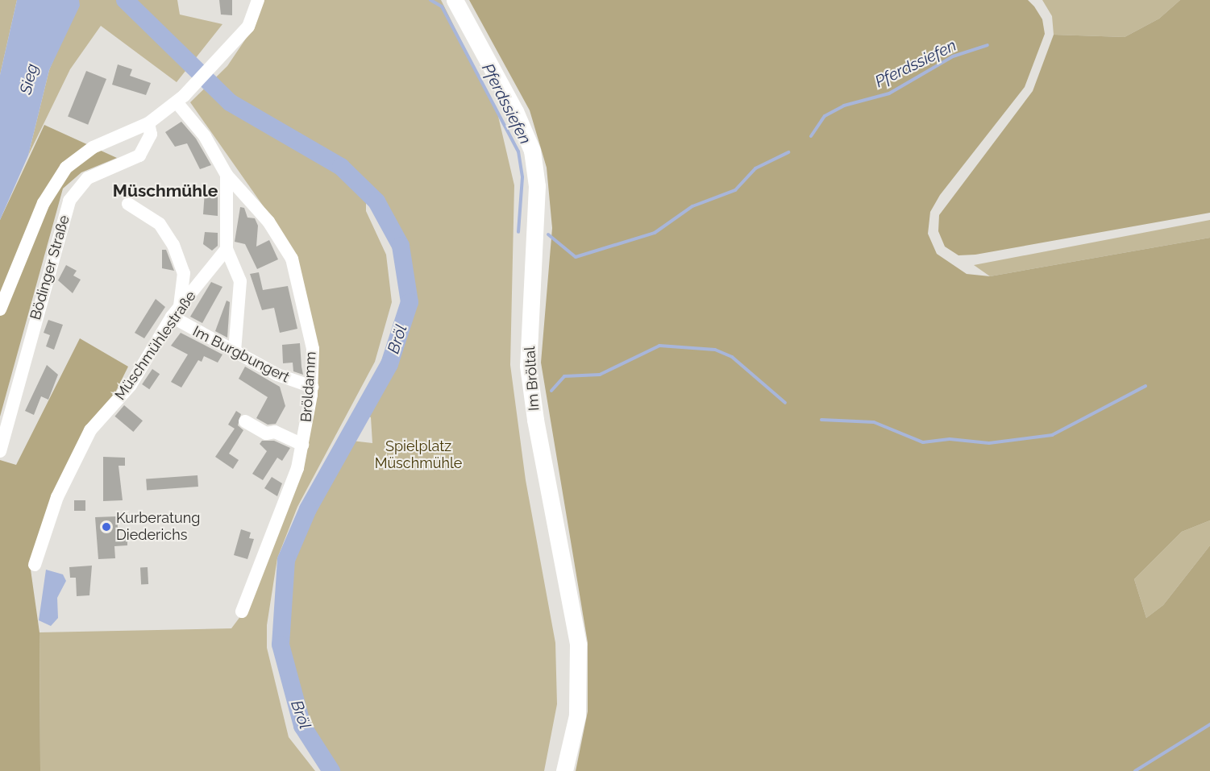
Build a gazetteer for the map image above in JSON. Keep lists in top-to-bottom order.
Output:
{
  "streets": {
    "main road": ["Im Bröltal"],
    "street": [
      "Bödinger Straße",
      "Müschmühlestraße",
      "Im Burgbungert",
      "Bröldamm"
    ]
  },
  "crossings": [
    ["Müschmühlestraße", "Im Burgbungert"],
    ["Im Burgbungert", "Bröldamm"]
  ],
  "districts": ["Müschmühle"],
  "water": ["Pferdssiefen", "Sieg", "Bröl"],
  "parks": ["Spielplatz Müschmühle"],
  "places": ["Kurberatung Diederichs"]
}
